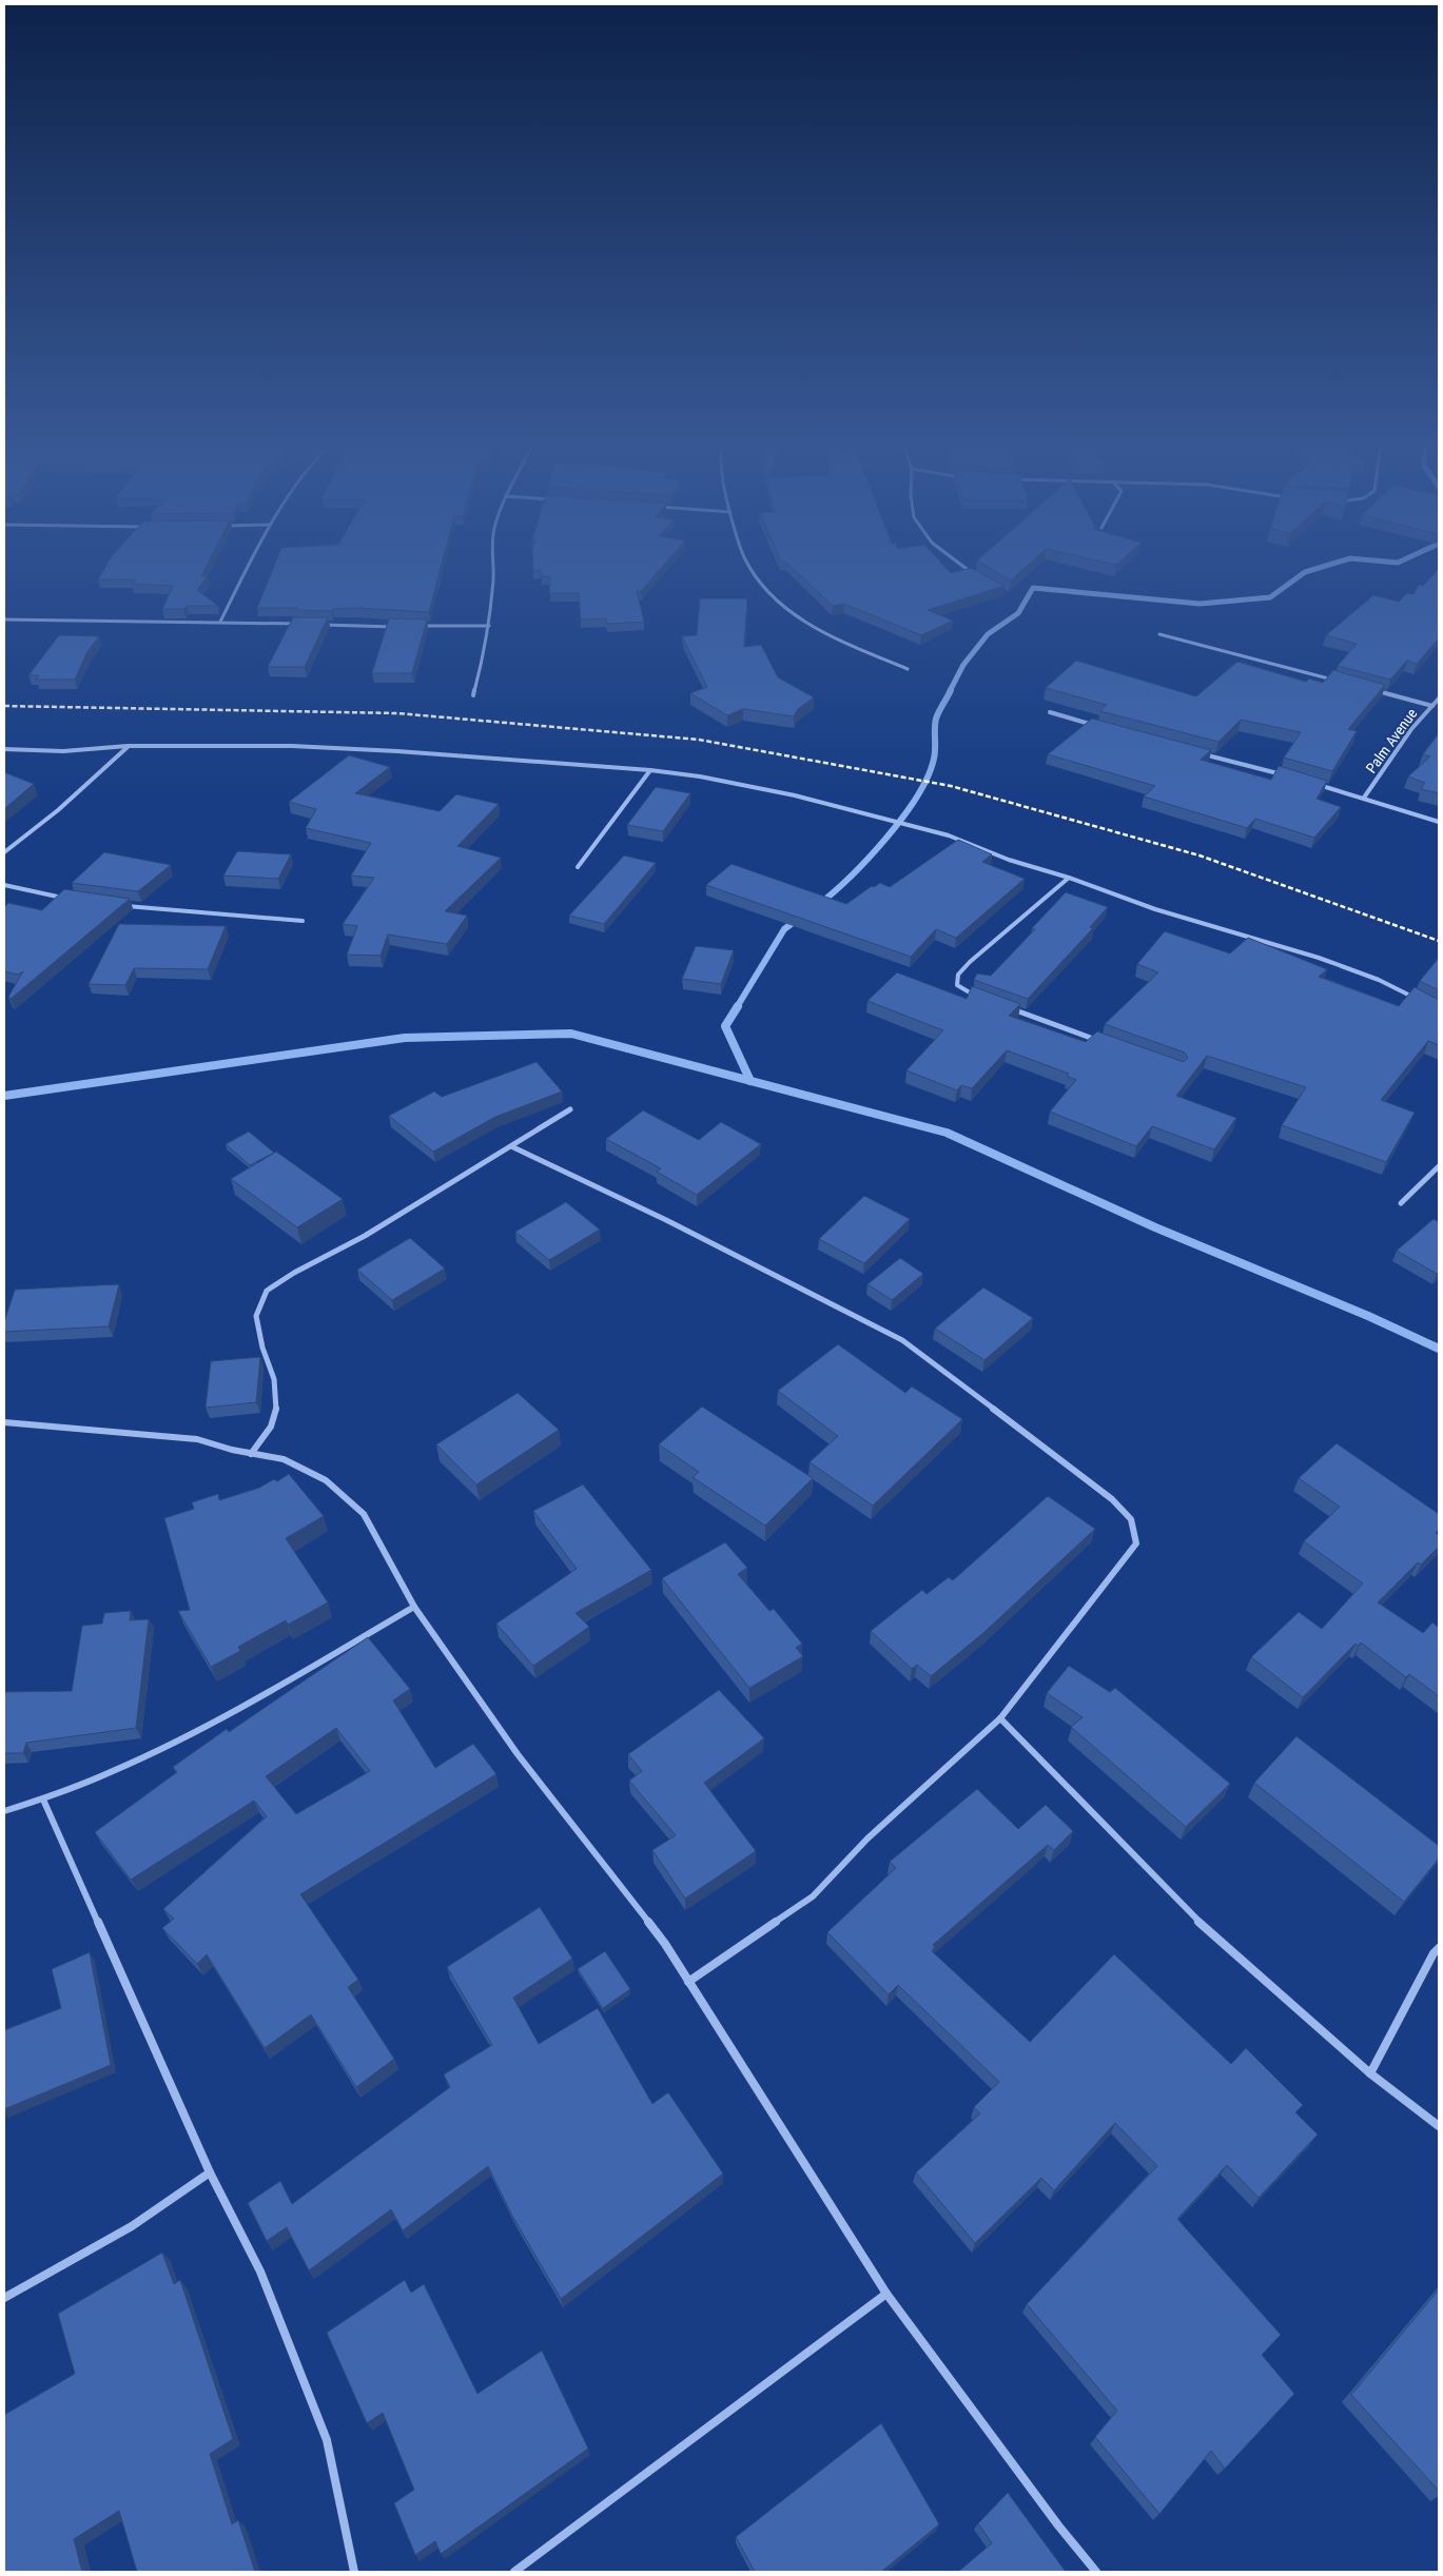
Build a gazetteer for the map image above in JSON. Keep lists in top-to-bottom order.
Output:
{
  "streets": {
    "street": ["Palm Avenue"]
  }
}
